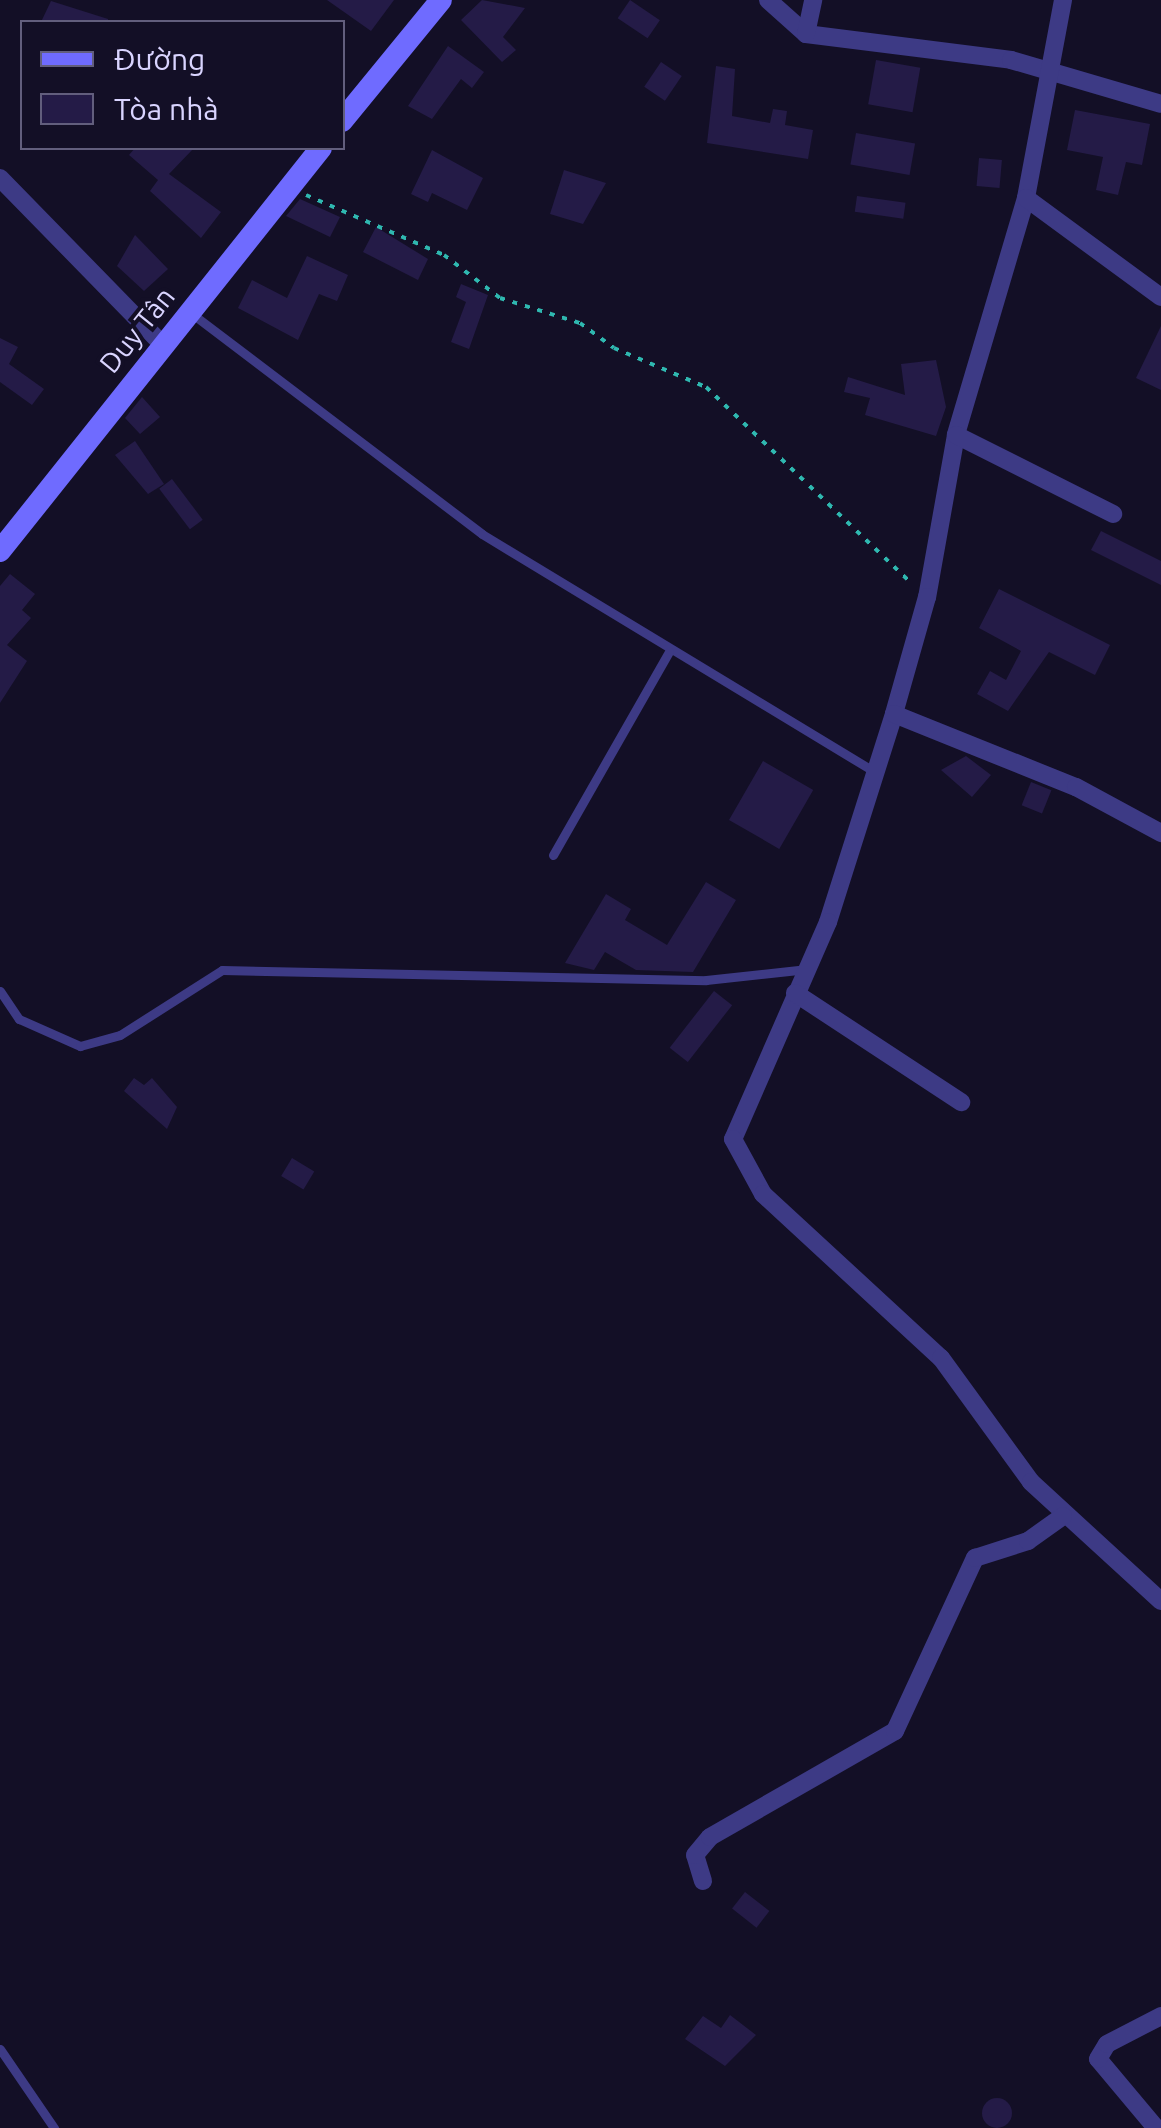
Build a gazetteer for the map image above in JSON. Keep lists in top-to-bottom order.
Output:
{
  "streets": {
    "street": ["Duy Tân"]
  },
  "legend": ["Đường", "Tòa nhà"]
}
